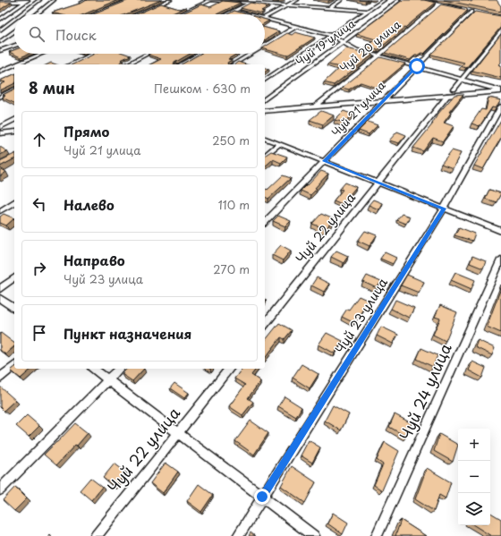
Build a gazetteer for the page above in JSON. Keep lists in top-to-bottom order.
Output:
{
  "streets": {
    "street": [
      "Чуй 19 улица",
      "Чуй 20 улица",
      "Чуй 21 улица",
      "Чуй 22 улица",
      "Чуй 23 улица",
      "Чуй 24 улица"
    ]
  },
  "page": {
    "search": "Поиск",
    "heading": ["8 мин", "Пешком · 630 m"],
    "list": [
      ["Прямо", "Чуй 21 улица", "250 m"],
      ["Налево", "110 m"],
      ["Направо", "Чуй 23 улица", "270 m"],
      "Пункт назначения"
    ],
    "map_buttons": ["+", "−"]
  }
}
